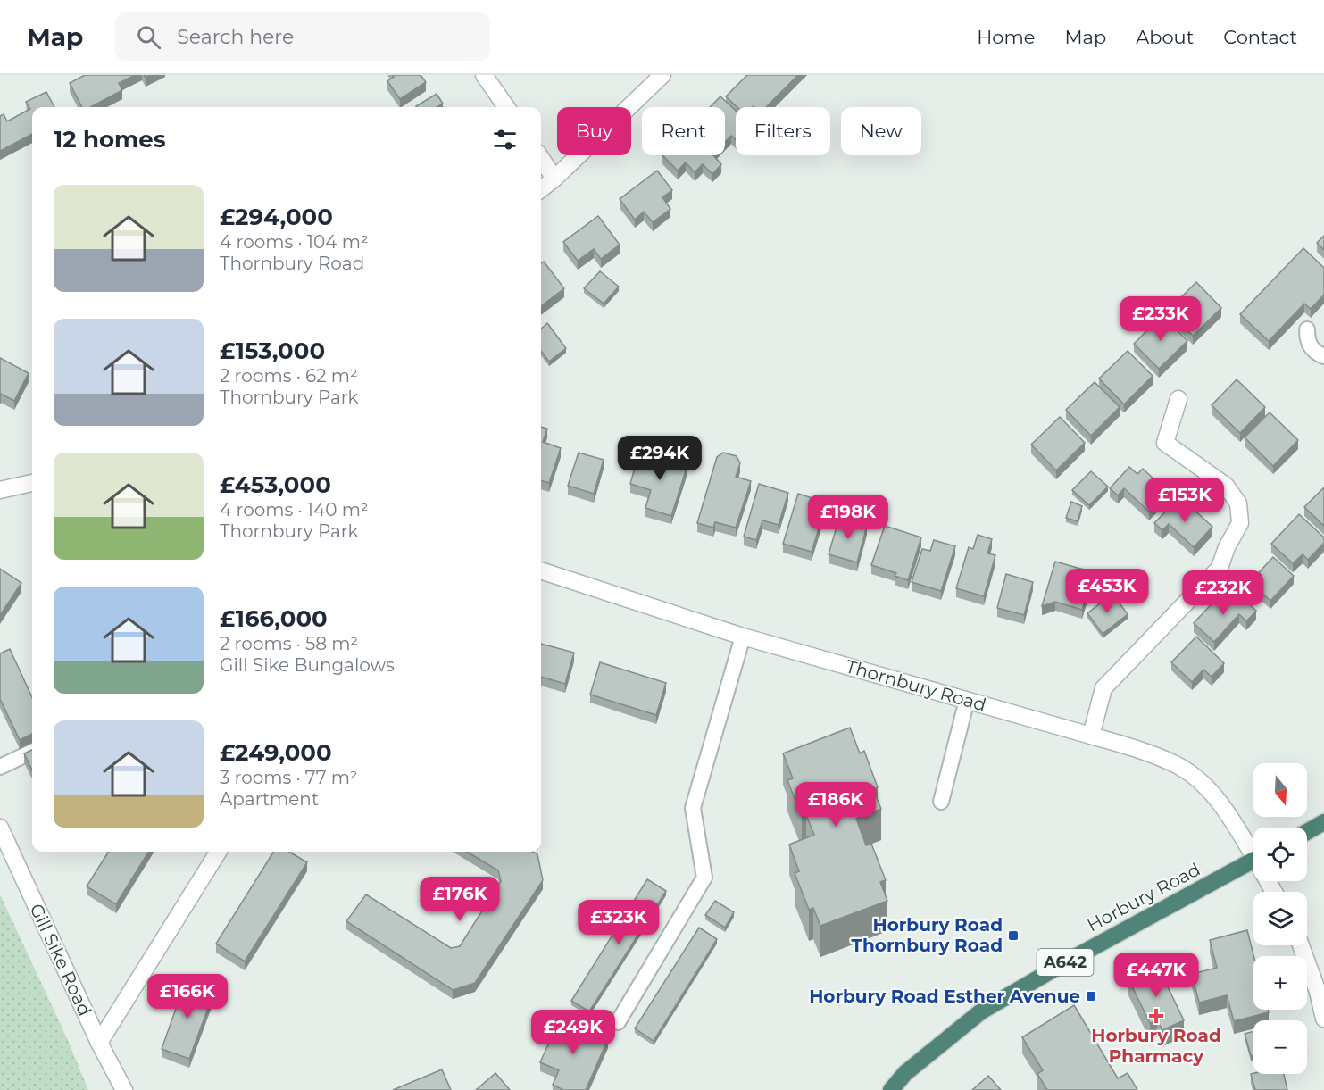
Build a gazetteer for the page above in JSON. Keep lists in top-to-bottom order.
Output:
{
  "streets": {
    "highway": ["Horbury Road", "A642"],
    "street": ["Thornbury Road", "Gill Sike Road"]
  },
  "places": {
    "transit": ["Horbury Road Thornbury Road", "Horbury Road Esther Avenue"],
    "health": ["Horbury Road Pharmacy"]
  },
  "north": "bottom",
  "page": {
    "header": "Map",
    "search": "Search here",
    "nav": [
      "Home",
      "Map",
      "About",
      "Contact"
    ],
    "chip": [
      "Buy",
      "Rent",
      "Filters",
      "New"
    ],
    "heading": "12 homes",
    "list": [
      {
        "name": "£294,000",
        "note": "4 rooms · 104 m² · Thornbury Road"
      },
      {
        "name": "£153,000",
        "note": "2 rooms · 62 m² · Thornbury Park"
      },
      {
        "name": "£453,000",
        "note": "4 rooms · 140 m² · Thornbury Park"
      },
      {
        "name": "£166,000",
        "note": "2 rooms · 58 m² · Gill Sike Bungalows"
      },
      {
        "name": "£249,000",
        "note": "3 rooms · 77 m² · Apartment"
      }
    ],
    "price": [
      "£233K",
      "£294K",
      "£153K",
      "£198K",
      "£453K",
      "£232K",
      "£186K",
      "£176K",
      "£323K",
      "£447K",
      "£166K",
      "£249K"
    ],
    "map_buttons": ["+", "−"]
  }
}
